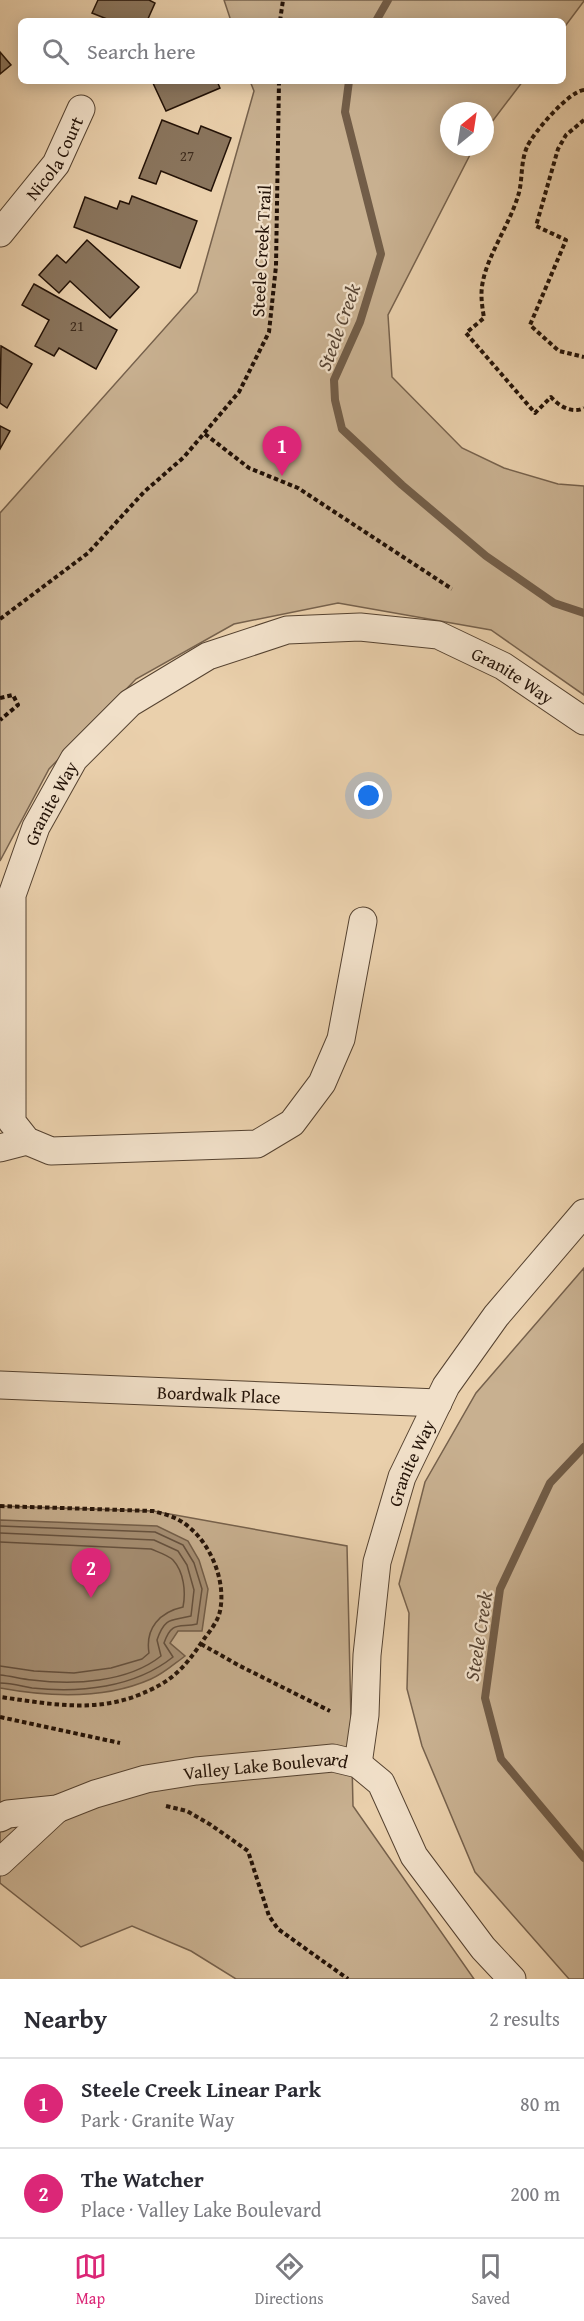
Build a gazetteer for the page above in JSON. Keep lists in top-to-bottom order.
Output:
{
  "streets": {
    "street": [
      "Nicola Court",
      "Granite Way",
      "Boardwalk Place",
      "Valley Lake Boulevard"
    ],
    "path": ["Steele Creek Trail"]
  },
  "crossings": [
    ["Granite Way", "Boardwalk Place"],
    ["Granite Way", "Valley Lake Boulevard"]
  ],
  "water": ["Steele Creek"],
  "house_numbers": ["27", "21"],
  "north": "top right",
  "page": {
    "search": "Search here",
    "pins": ["1", "2"],
    "heading": ["Nearby", "2 results"],
    "list": [
      {
        "mark": "1",
        "name": "Steele Creek Linear Park",
        "note": "Park · Granite Way",
        "value": "80 m"
      },
      {
        "mark": "2",
        "name": "The Watcher",
        "note": "Place · Valley Lake Boulevard",
        "value": "200 m"
      }
    ],
    "nav": ["Map", "Directions", "Saved"]
  }
}
